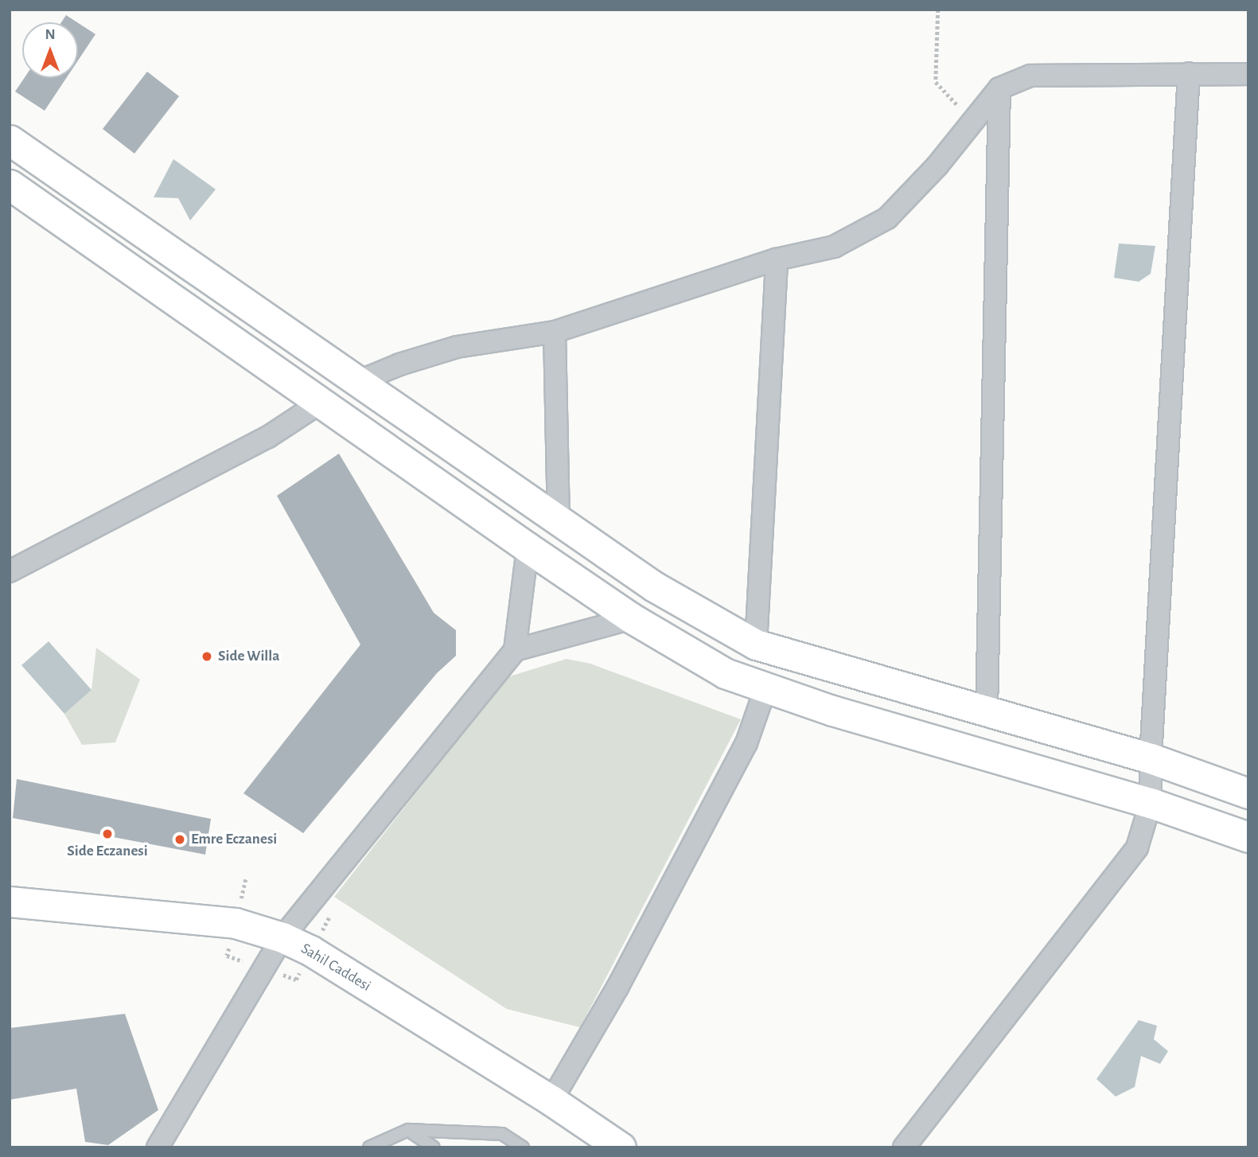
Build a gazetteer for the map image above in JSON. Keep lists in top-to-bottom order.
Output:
{
  "streets": {
    "main road": ["Sahil Caddesi"]
  },
  "places": ["Side Willa", "Side Eczanesi", "Emre Eczanesi"],
  "north": "top"
}
